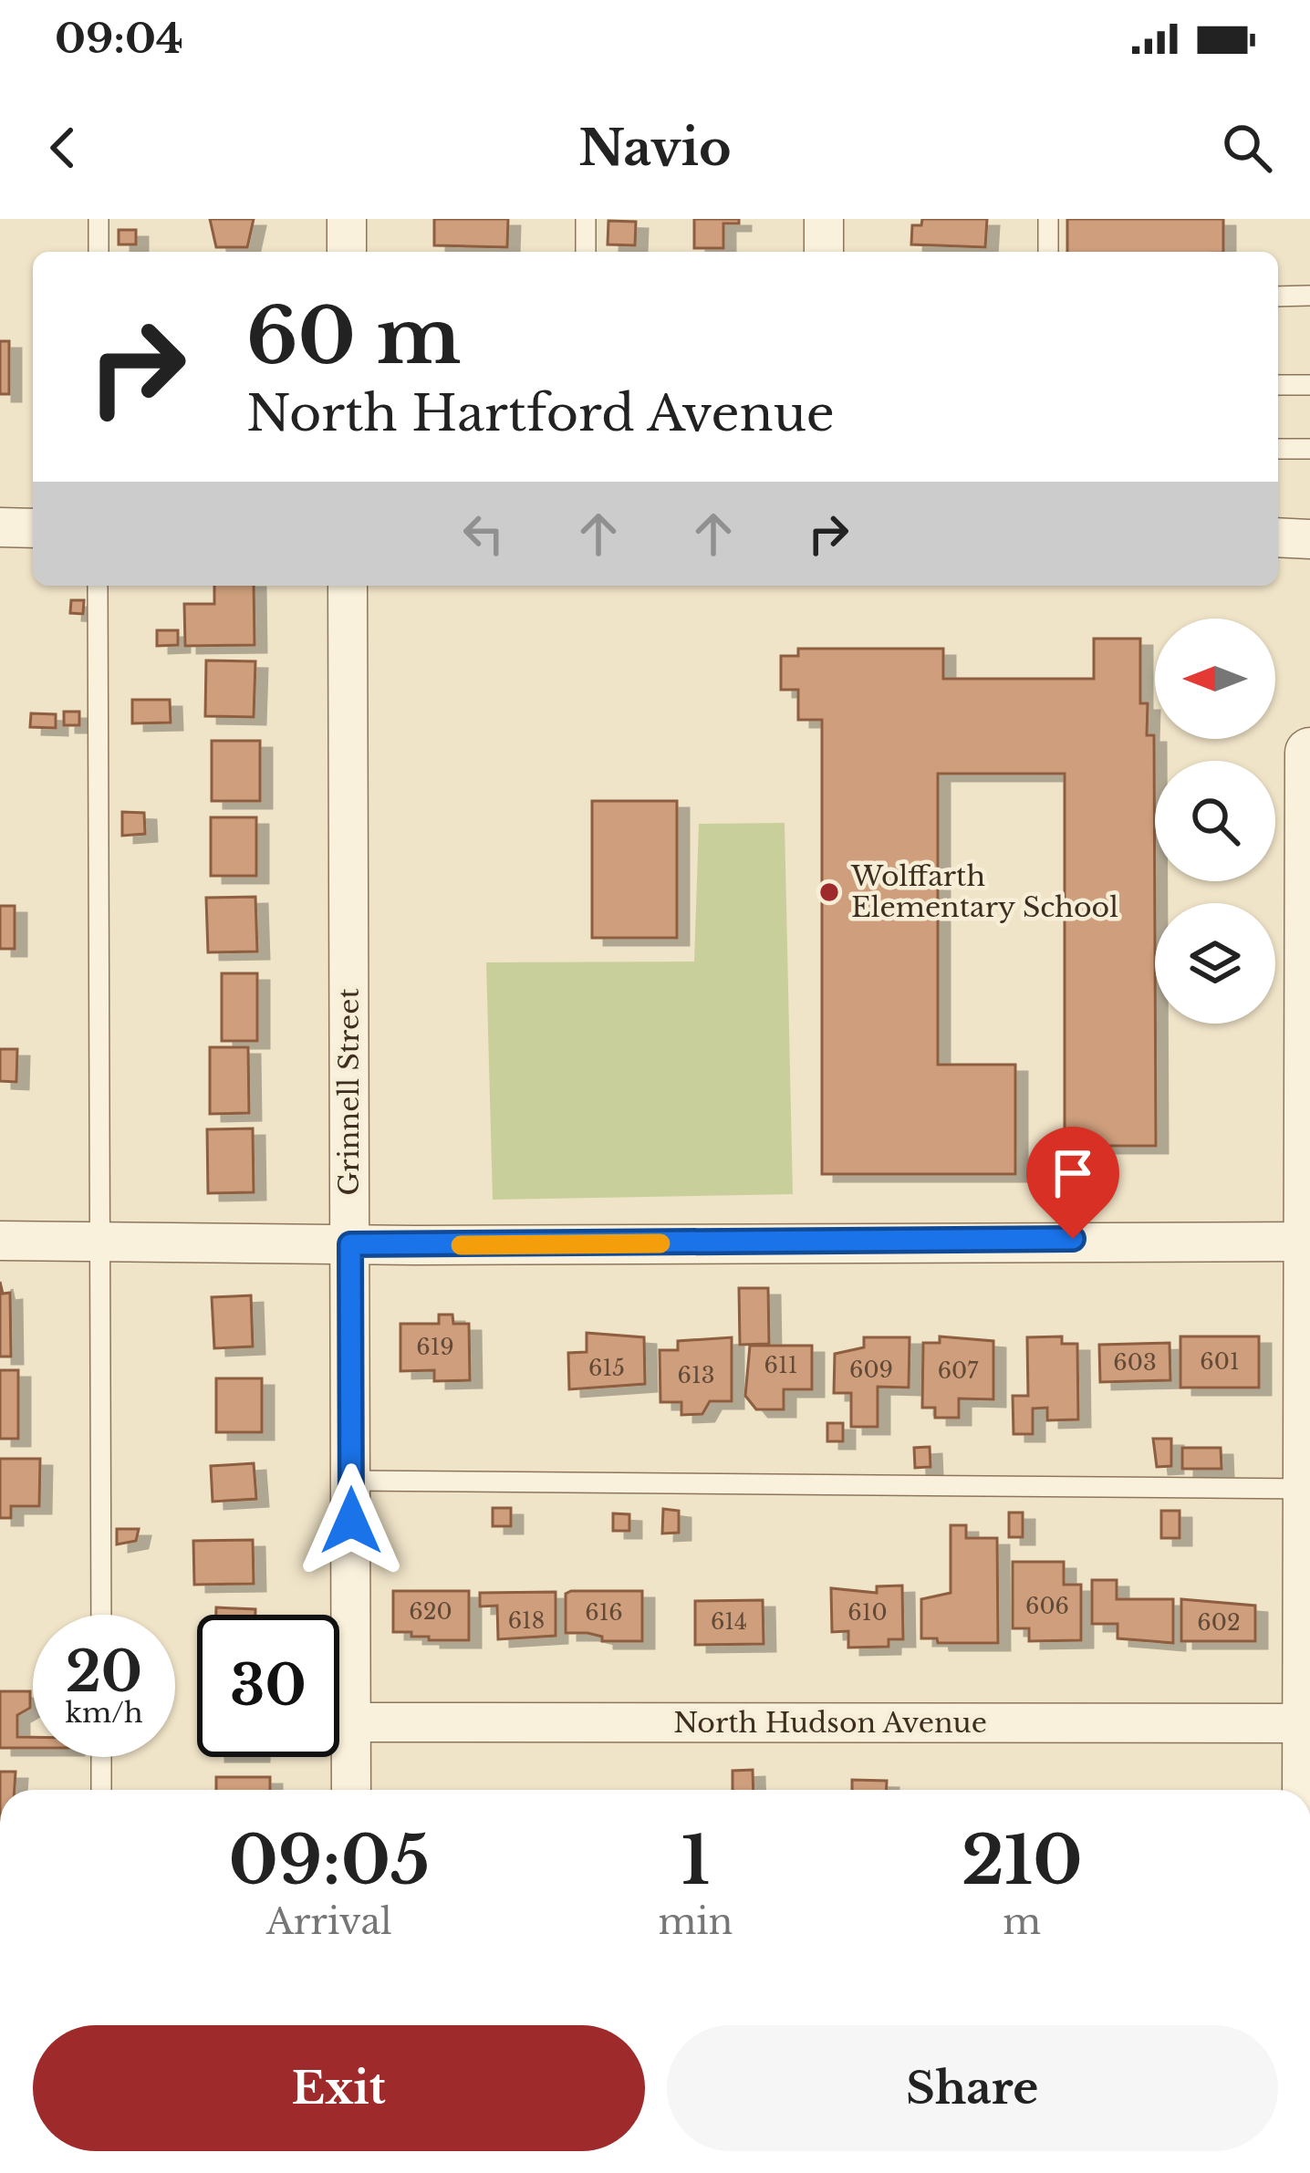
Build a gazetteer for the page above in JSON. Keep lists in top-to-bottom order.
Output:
{
  "streets": {
    "street": ["Grinnell Street", "North Hudson Avenue"]
  },
  "crossings": [
    ["Grinnell Street", "North Hudson Avenue"]
  ],
  "places": ["Wolffarth Elementary School"],
  "house_numbers": [
    "619",
    "601",
    "603",
    "611",
    "615",
    "609",
    "607",
    "613",
    "606",
    "620",
    "616",
    "610",
    "618",
    "614",
    "602"
  ],
  "north": "left",
  "page": {
    "status": "09:04",
    "header": "Navio",
    "turn": ["60 m", "North Hartford Avenue"],
    "speed": "20 km/h",
    "limit": "30",
    "eta": [
      "09:05",
      "Arrival",
      "1",
      "min",
      "210",
      "m"
    ],
    "buttons": ["Exit", "Share"]
  }
}
